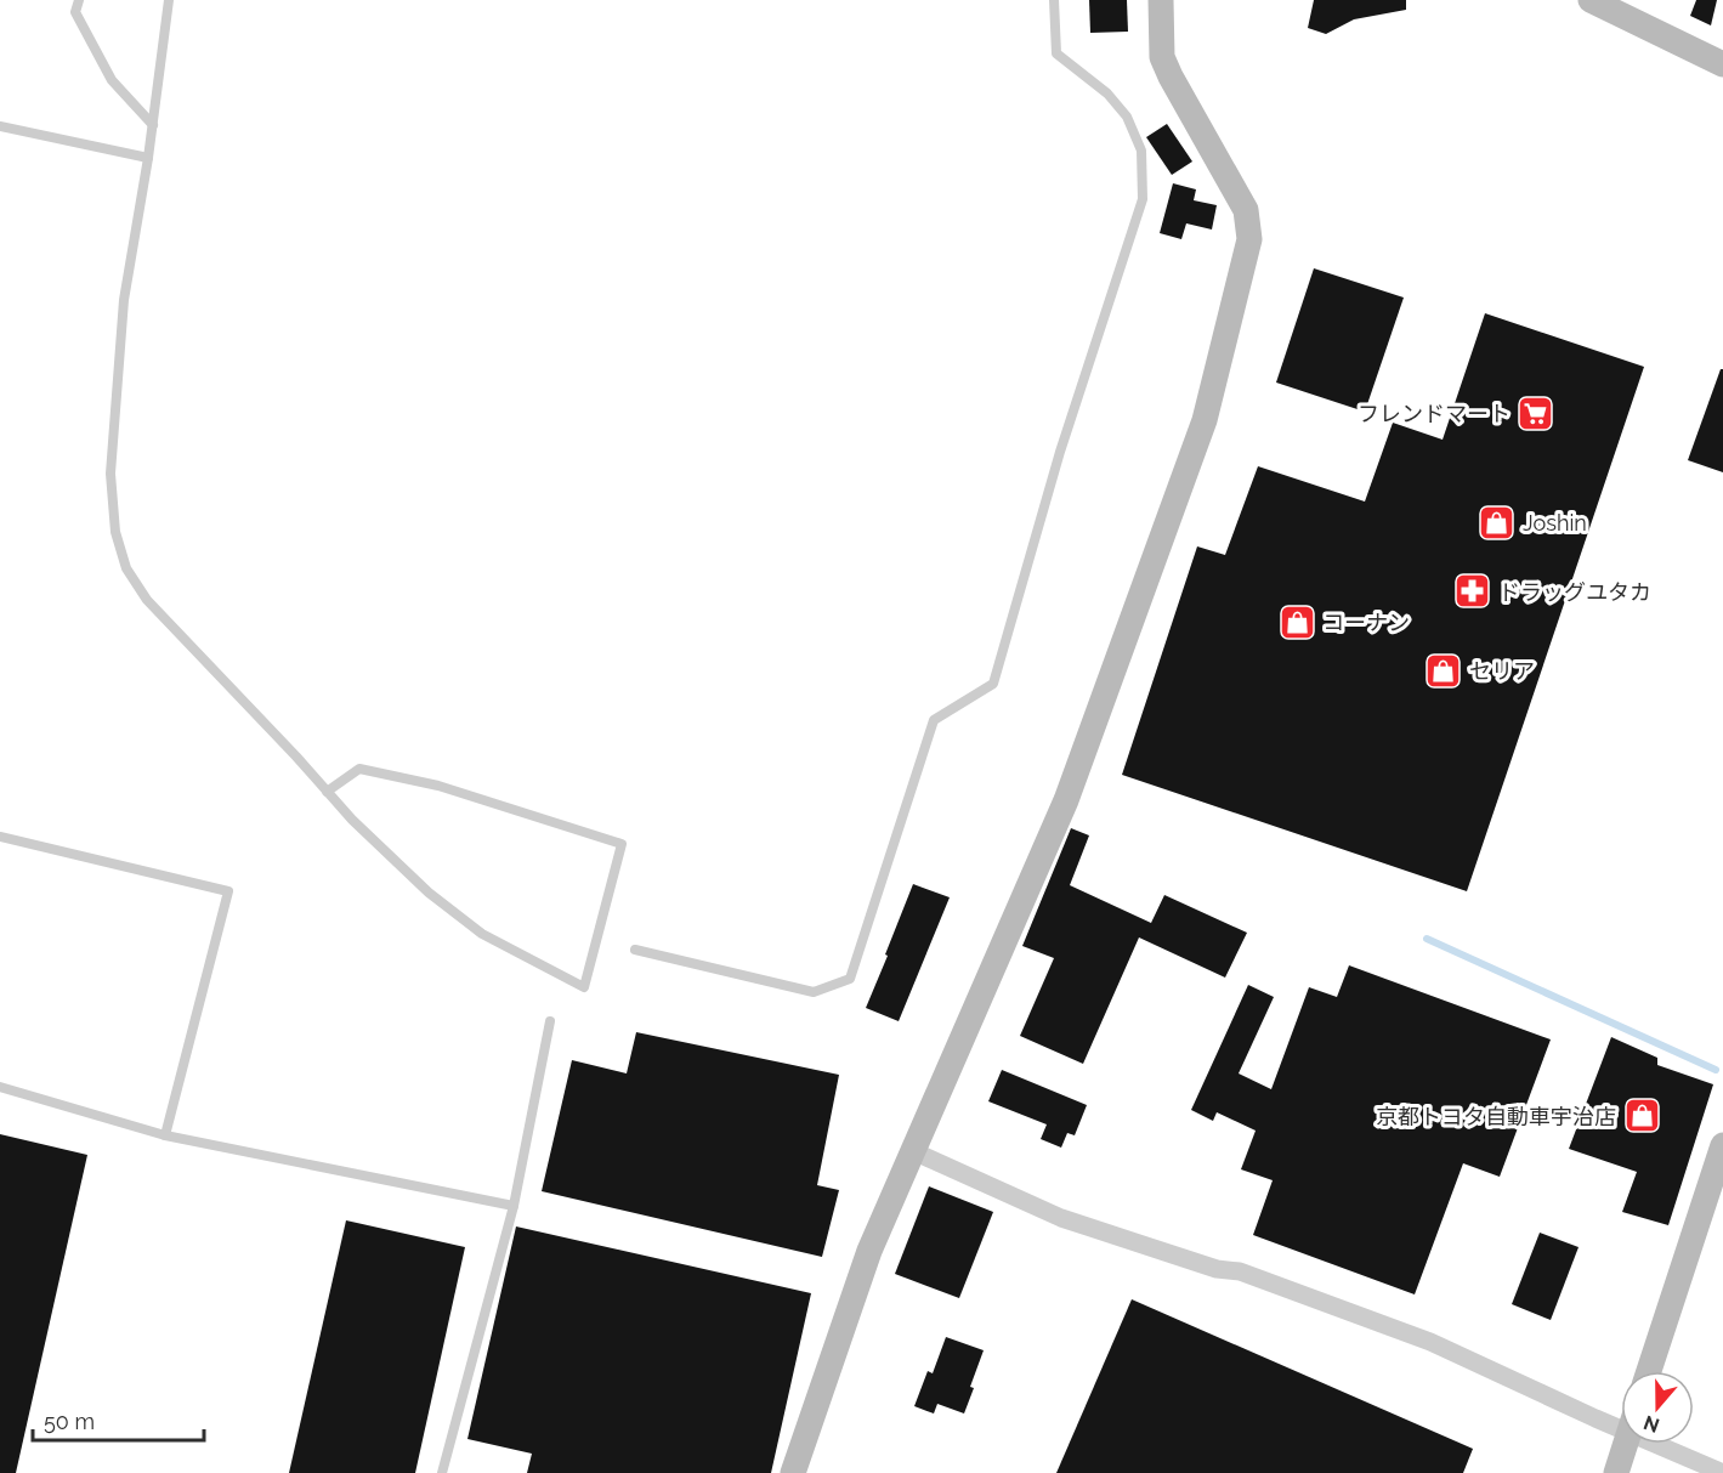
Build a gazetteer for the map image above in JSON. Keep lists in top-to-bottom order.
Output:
{
  "places": {
    "supermarket": ["フレンドマート"],
    "shop": [
      "Joshin",
      "コーナン",
      "セリア",
      "京都トヨタ自動車宇治店"
    ],
    "pharmacy": ["ドラッグユタカ"]
  },
  "scale_bar": "50 m",
  "north": "bottom"
}
